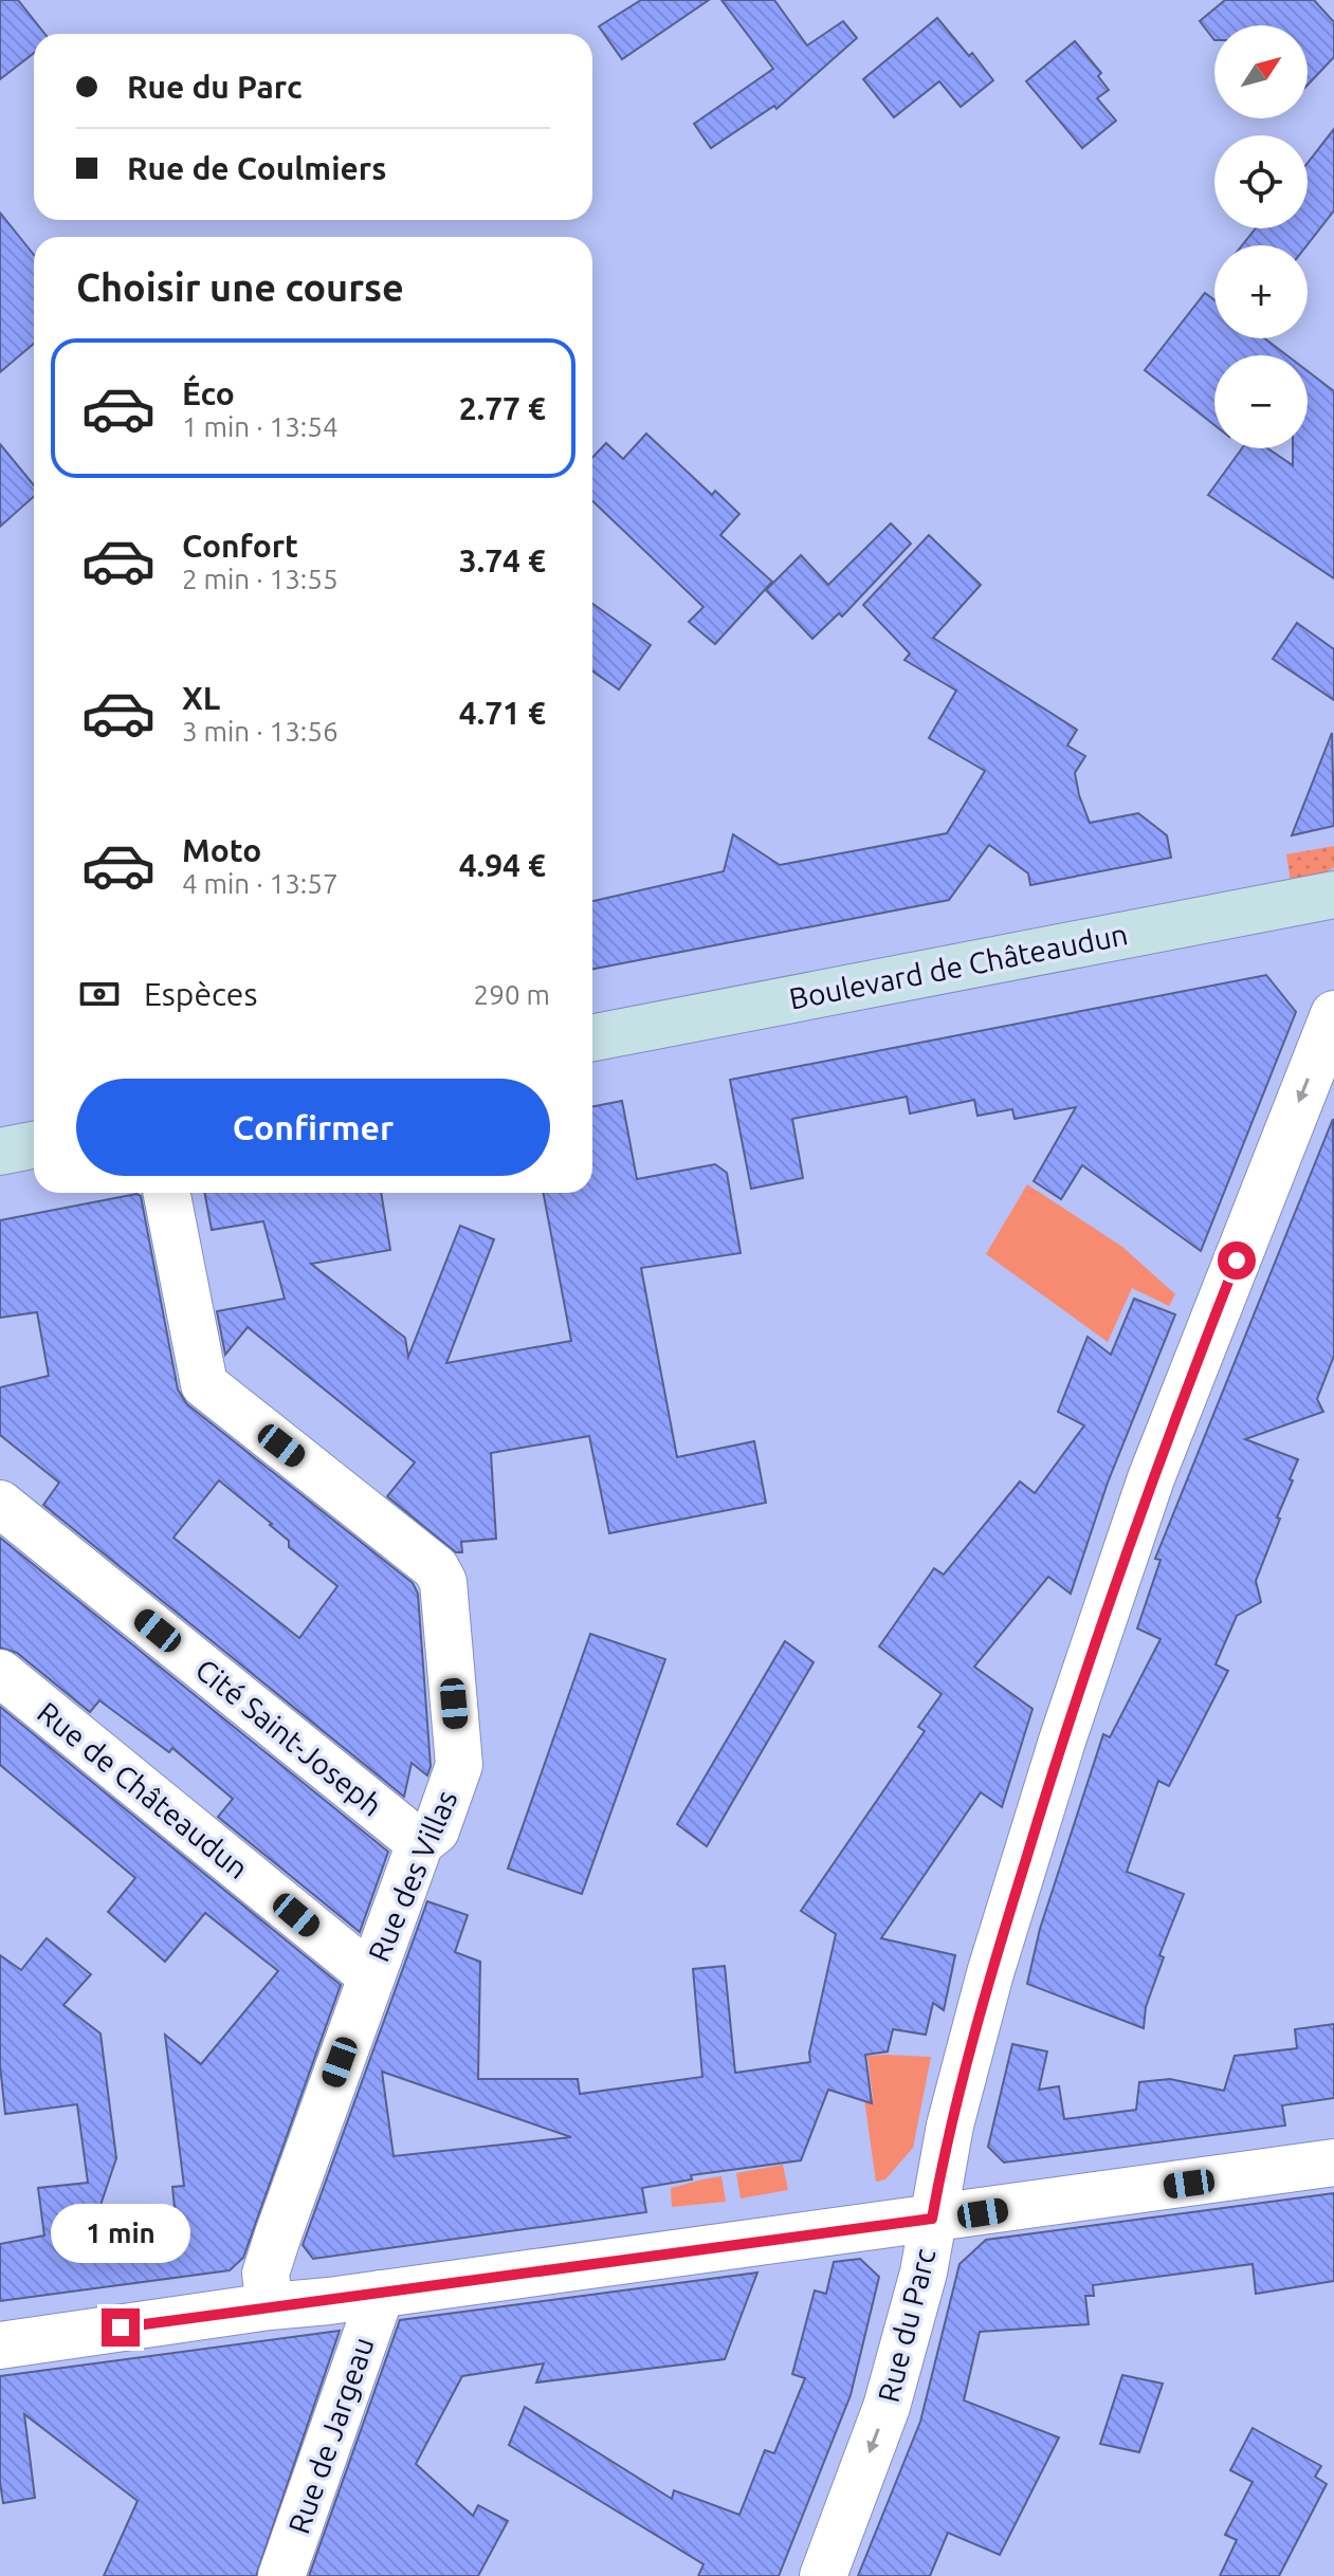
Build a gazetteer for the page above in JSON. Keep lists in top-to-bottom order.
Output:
{
  "streets": {
    "main road": ["Boulevard de Châteaudun"],
    "street": [
      "Cité Saint-Joseph",
      "Rue de Châteaudun",
      "Rue des Villas",
      "Rue du Parc",
      "Rue de Jargeau"
    ]
  },
  "crossings": [
    ["Cité Saint-Joseph", "Rue des Villas"],
    ["Rue de Châteaudun", "Rue des Villas"]
  ],
  "one_way": ["Rue du Parc"],
  "north": "top right",
  "page": {
    "map_buttons": ["+", "−"],
    "banner": ["Rue du Parc", "Rue de Coulmiers"],
    "heading": "Choisir une course",
    "list": [
      {
        "name": "Éco",
        "note": "1 min · 13:54",
        "value": "2.77 €"
      },
      {
        "name": "Confort",
        "note": "2 min · 13:55",
        "value": "3.74 €"
      },
      {
        "name": "XL",
        "note": "3 min · 13:56",
        "value": "4.71 €"
      },
      {
        "name": "Moto",
        "note": "4 min · 13:57",
        "value": "4.94 €"
      }
    ],
    "pay": ["Espèces", "290 m"],
    "buttons": "Confirmer",
    "bubble": "1 min"
  }
}
